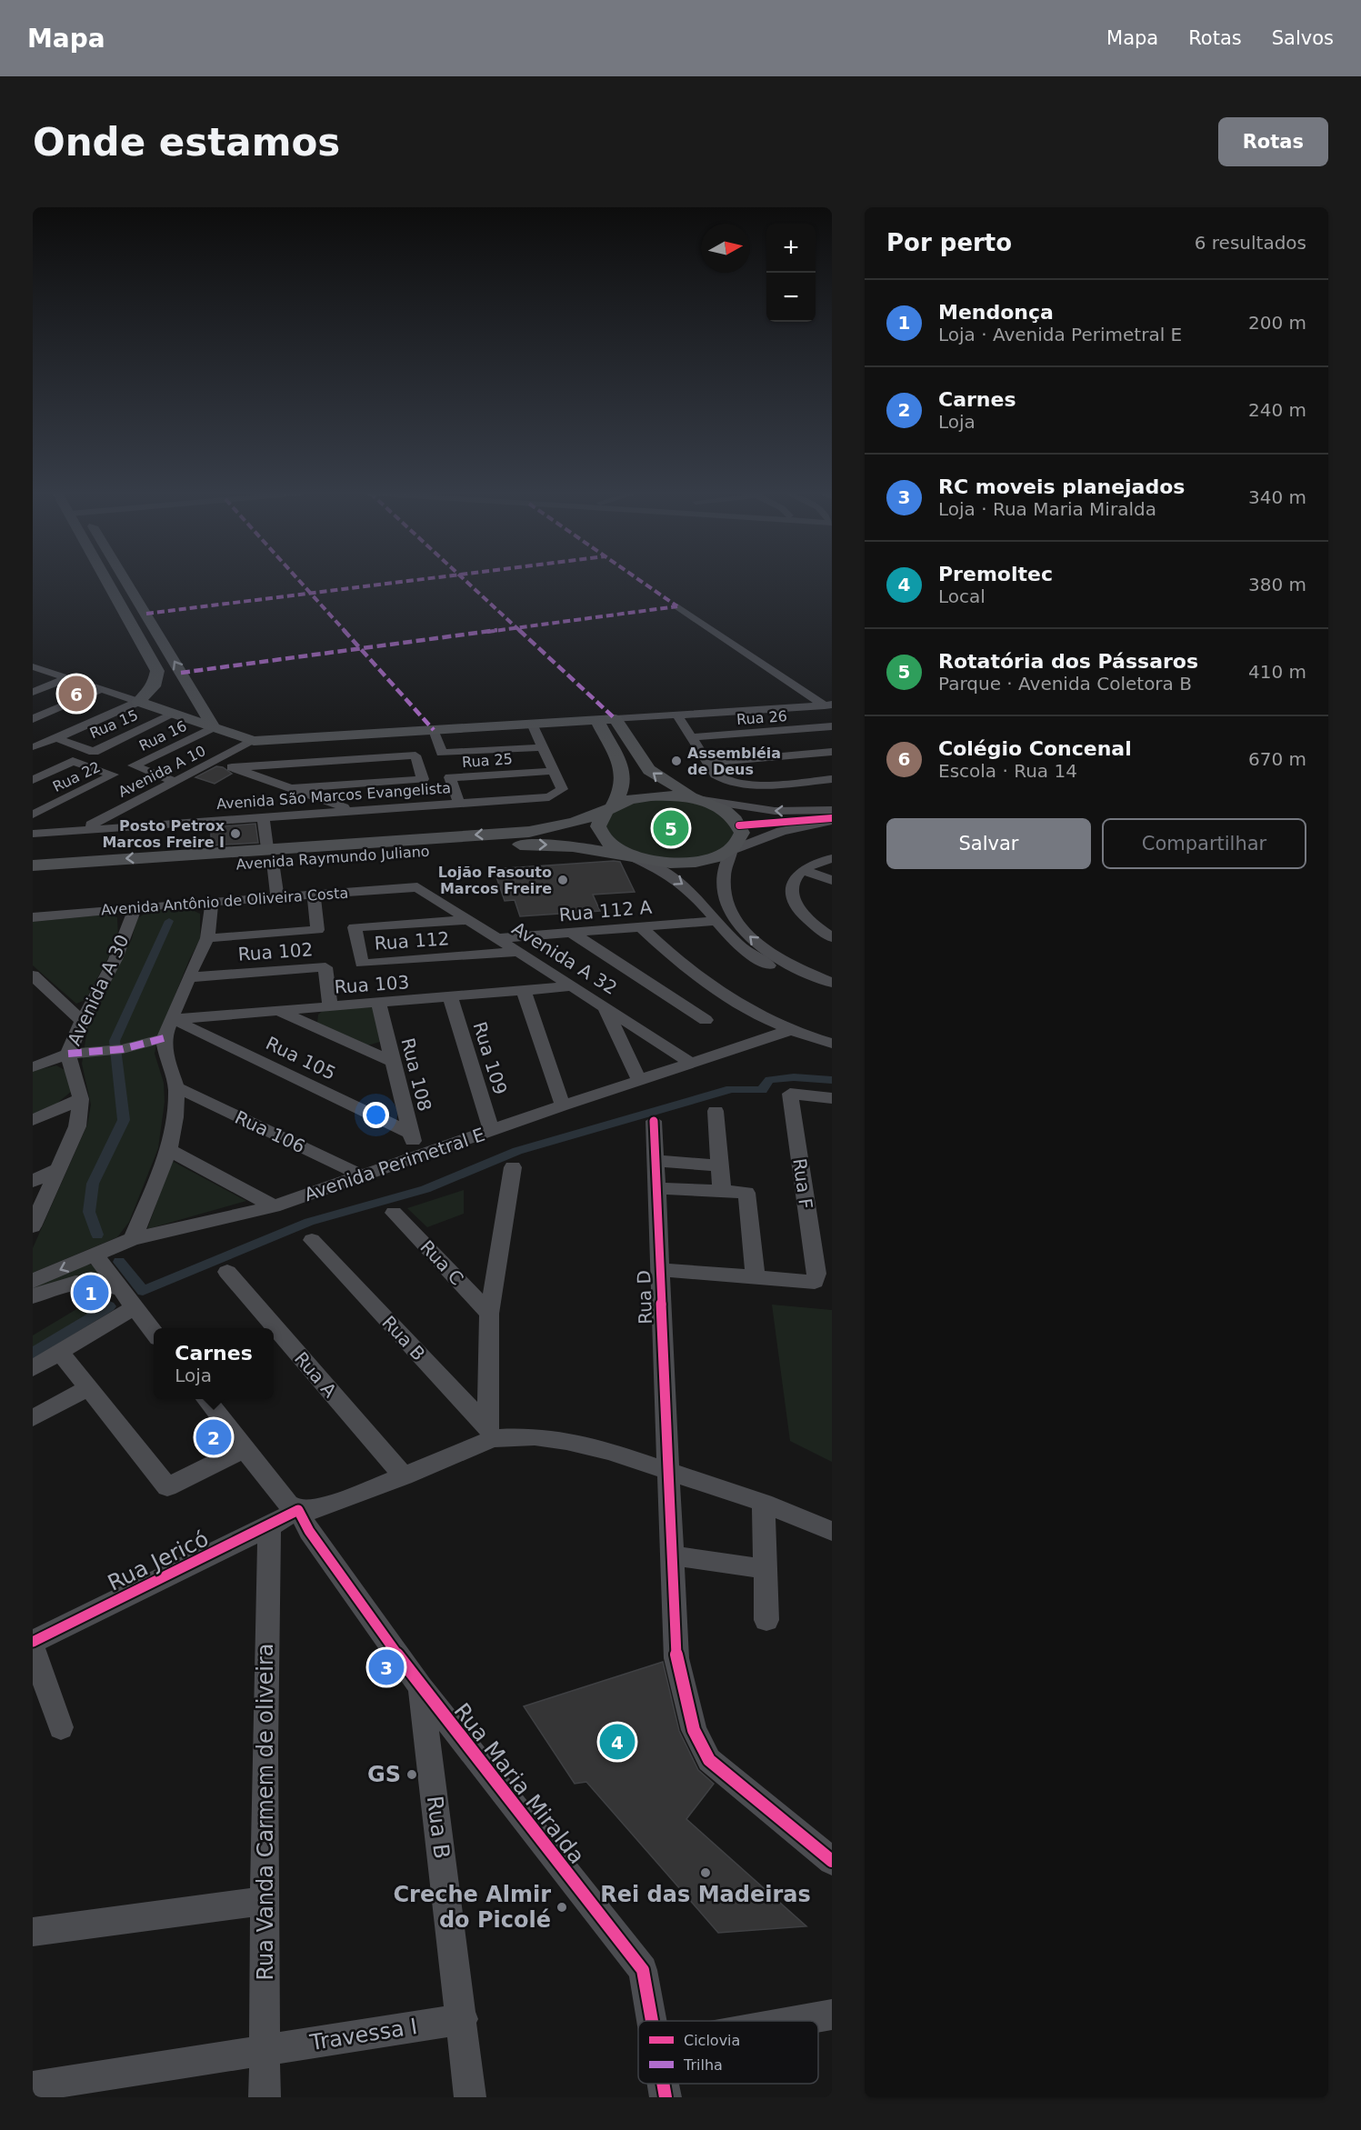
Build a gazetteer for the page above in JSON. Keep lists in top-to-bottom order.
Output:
{
  "streets": {
    "main road": ["Avenida Raymundo Juliano"],
    "street": [
      "Rua 26",
      "Rua 15",
      "Rua 16",
      "Rua 25",
      "Avenida A 10",
      "Rua 22",
      "Avenida São Marcos Evangelista",
      "Avenida Antônio de Oliveira Costa",
      "Rua 112 A",
      "Rua 112",
      "Rua 102",
      "Avenida A 32",
      "Rua 103",
      "Avenida A 30",
      "Rua 105",
      "Rua 109",
      "Rua 108",
      "Rua 106",
      "Avenida Perimetral E",
      "Rua F",
      "Rua C",
      "Rua D",
      "Rua B",
      "Rua A",
      "Rua Jericó",
      "Rua Maria Miralda",
      "Rua Vanda Carmem de oliveira",
      "Travessa I"
    ]
  },
  "crossings": [
    ["Rua 16", "Avenida A 10"],
    ["Rua 25", "Avenida São Marcos Evangelista"],
    ["Avenida A 10", "Avenida São Marcos Evangelista"],
    ["Avenida Antônio de Oliveira Costa", "Avenida A 32"],
    ["Avenida Antônio de Oliveira Costa", "Avenida A 30"],
    ["Rua 112 A", "Avenida A 32"],
    ["Rua 112", "Avenida A 32"],
    ["Rua 102", "Rua 103"],
    ["Avenida A 32", "Rua 103"],
    ["Avenida A 32", "Avenida Perimetral E"],
    ["Rua 103", "Rua 105"],
    ["Rua 103", "Rua 109"],
    ["Rua 103", "Rua 108"],
    ["Rua 105", "Rua 108"],
    ["Rua 109", "Avenida Perimetral E"],
    ["Rua 108", "Avenida Perimetral E"],
    ["Rua 106", "Avenida Perimetral E"],
    ["Rua B", "Rua Maria Miralda"],
    ["Rua B", "Travessa I"],
    ["Rua Jericó", "Rua Maria Miralda"],
    ["Rua Jericó", "Rua Vanda Carmem de oliveira"],
    ["Rua Vanda Carmem de oliveira", "Travessa I"]
  ],
  "places": [
    "Assembléia de Deus",
    "Posto Petrox Marcos Freire I",
    "Lojão Fasouto Marcos Freire",
    "GS",
    "Rei das Madeiras",
    "Creche Almir do Picolé"
  ],
  "legend": ["Ciclovia", "Trilha"],
  "north": "right",
  "page": {
    "header": "Mapa",
    "nav": ["Mapa", "Rotas", "Salvos"],
    "buttons": [
      "Rotas",
      ["Salvar", "Compartilhar"]
    ],
    "title": "Onde estamos",
    "heading": ["Por perto", "6 resultados"],
    "map_buttons": ["+", "−"],
    "list": [
      {
        "mark": "1",
        "name": "Mendonça",
        "note": "Loja · Avenida Perimetral E",
        "value": "200 m"
      },
      {
        "mark": "2",
        "name": "Carnes",
        "note": "Loja",
        "value": "240 m"
      },
      {
        "mark": "3",
        "name": "RC moveis planejados",
        "note": "Loja · Rua Maria Miralda",
        "value": "340 m"
      },
      {
        "mark": "4",
        "name": "Premoltec",
        "note": "Local",
        "value": "380 m"
      },
      {
        "mark": "5",
        "name": "Rotatória dos Pássaros",
        "note": "Parque · Avenida Coletora B",
        "value": "410 m"
      },
      {
        "mark": "6",
        "name": "Colégio Concenal",
        "note": "Escola · Rua 14",
        "value": "670 m"
      }
    ],
    "pins": [
      "6",
      "5",
      "1",
      "2",
      "3",
      "4"
    ],
    "popup": ["Carnes", "Loja"]
  }
}
